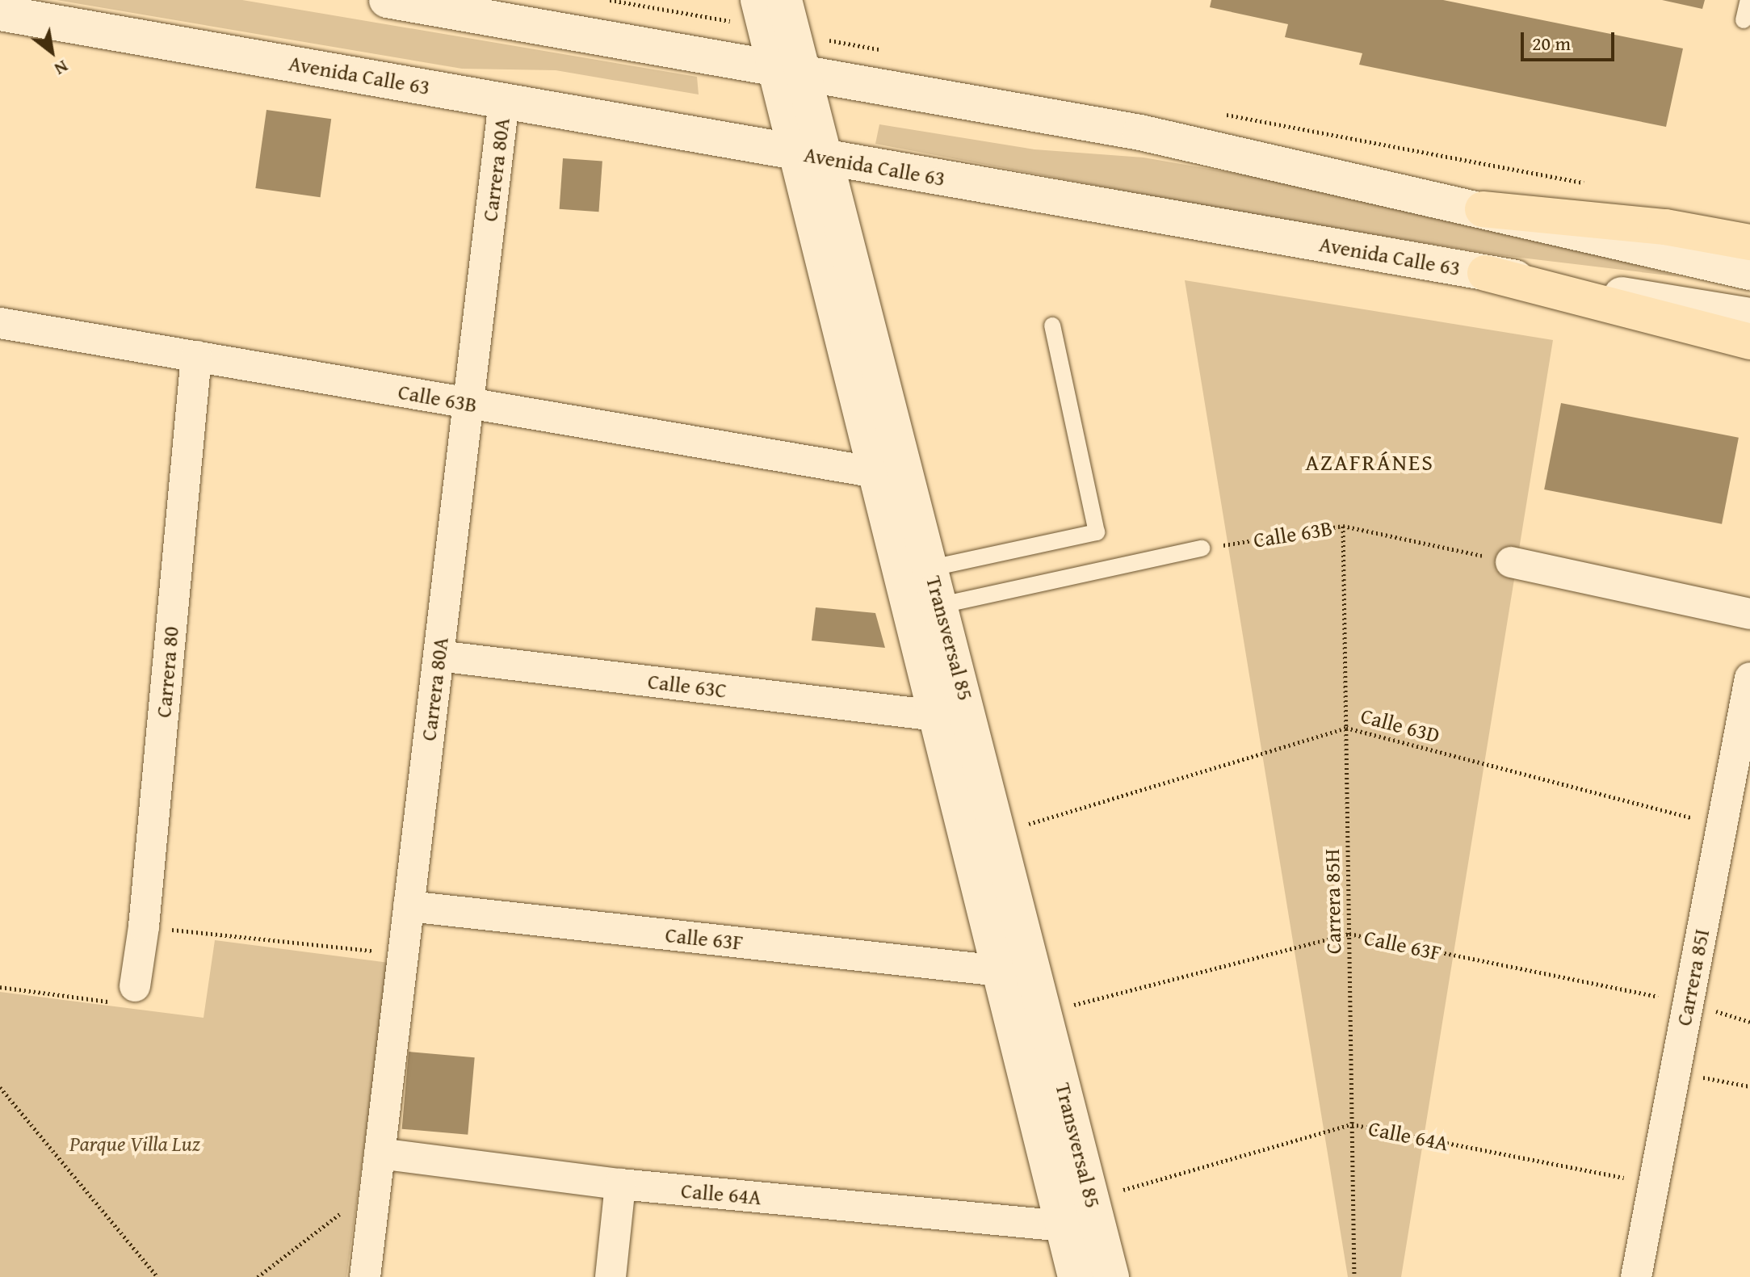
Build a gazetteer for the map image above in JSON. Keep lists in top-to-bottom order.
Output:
{
  "streets": {
    "main road": ["Avenida Calle 63", "Transversal 85"],
    "street": [
      "Carrera 80A",
      "Calle 63B",
      "Carrera 80",
      "Calle 63C",
      "Calle 63F",
      "Carrera 85I",
      "Calle 64A"
    ],
    "path": ["Calle 63D", "Carrera 85H"]
  },
  "crossings": [
    ["Avenida Calle 63", "Carrera 80A"],
    ["Avenida Calle 63", "Transversal 85"],
    ["Carrera 80A", "Calle 63B"],
    ["Carrera 80A", "Calle 63C"],
    ["Carrera 80A", "Calle 63F"],
    ["Carrera 80A", "Calle 64A"],
    ["Calle 63B", "Transversal 85"],
    ["Calle 63B", "Carrera 80"],
    ["Calle 63B", "Carrera 85H"],
    ["Transversal 85", "Calle 63C"],
    ["Transversal 85", "Calle 63D"],
    ["Transversal 85", "Calle 63F"],
    ["Transversal 85", "Calle 64A"],
    ["Calle 63D", "Carrera 85H"],
    ["Calle 63D", "Carrera 85I"],
    ["Carrera 85H", "Calle 63F"],
    ["Carrera 85H", "Calle 64A"],
    ["Calle 63F", "Carrera 85I"],
    ["Carrera 85I", "Calle 64A"]
  ],
  "districts": ["AZAFRÁNES"],
  "parks": ["Parque Villa Luz"],
  "scale_bar": "20 m",
  "north": "bottom right"
}
